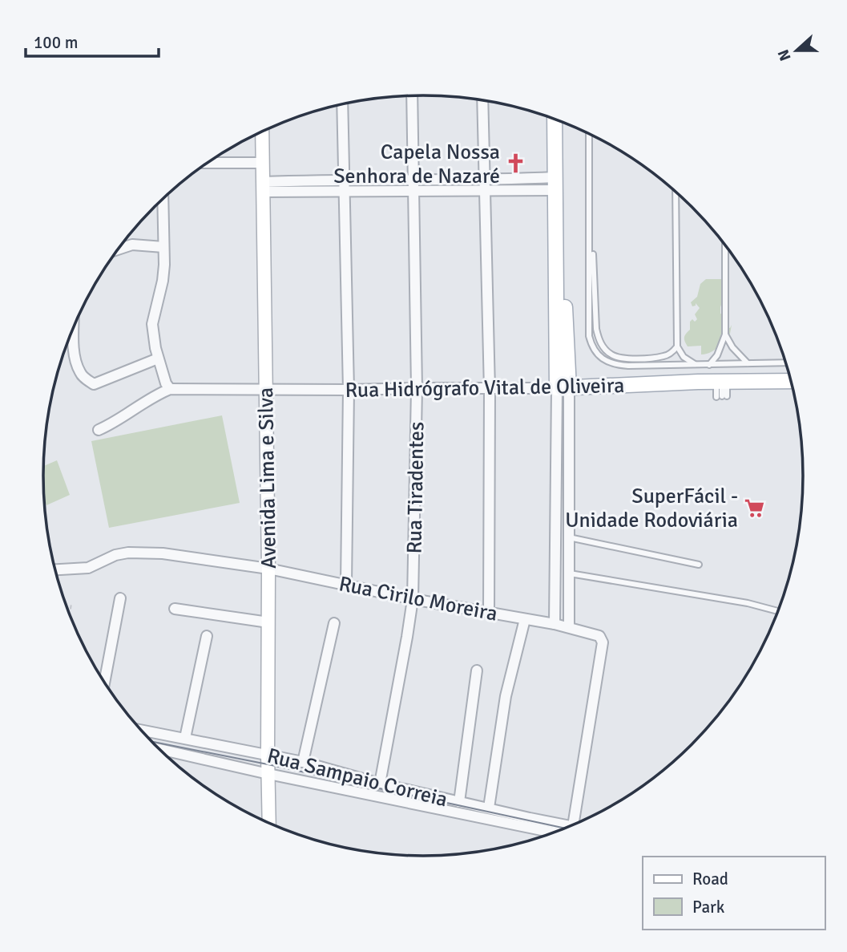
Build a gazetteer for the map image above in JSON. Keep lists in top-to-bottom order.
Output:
{
  "streets": {
    "main road": ["Rua Hidrógrafo Vital de Oliveira", "Avenida Lima e Silva"],
    "street": ["Rua Tiradentes", "Rua Cirilo Moreira", "Rua Sampaio Correia"]
  },
  "crossings": [
    ["Rua Hidrógrafo Vital de Oliveira", "Avenida Lima e Silva"],
    ["Rua Hidrógrafo Vital de Oliveira", "Rua Tiradentes"],
    ["Avenida Lima e Silva", "Rua Cirilo Moreira"],
    ["Avenida Lima e Silva", "Rua Sampaio Correia"],
    ["Rua Tiradentes", "Rua Cirilo Moreira"],
    ["Rua Tiradentes", "Rua Sampaio Correia"]
  ],
  "places": {
    "church": ["Capela Nossa Senhora de Nazaré"],
    "supermarket": ["SuperFácil - Unidade Rodoviária"]
  },
  "legend": ["Road", "Park"],
  "scale_bar": "100 m",
  "north": "left"
}
